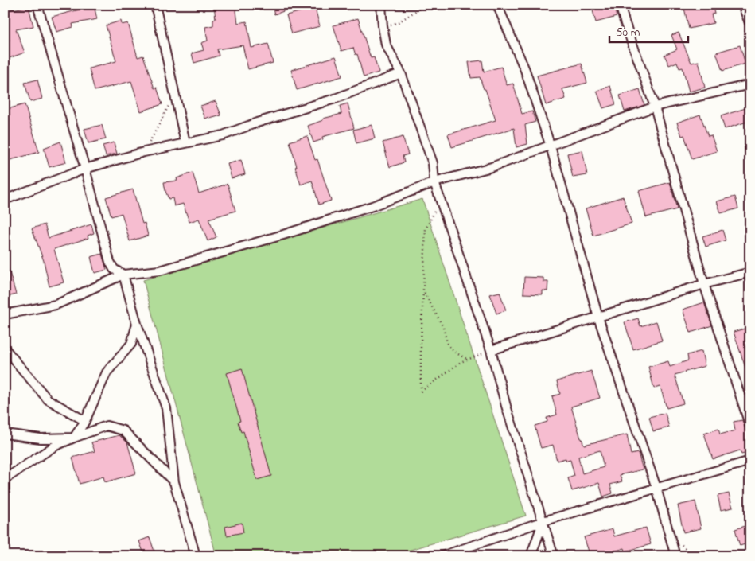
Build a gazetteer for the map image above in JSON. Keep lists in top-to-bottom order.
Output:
{
  "scale_bar": "50 m"
}
